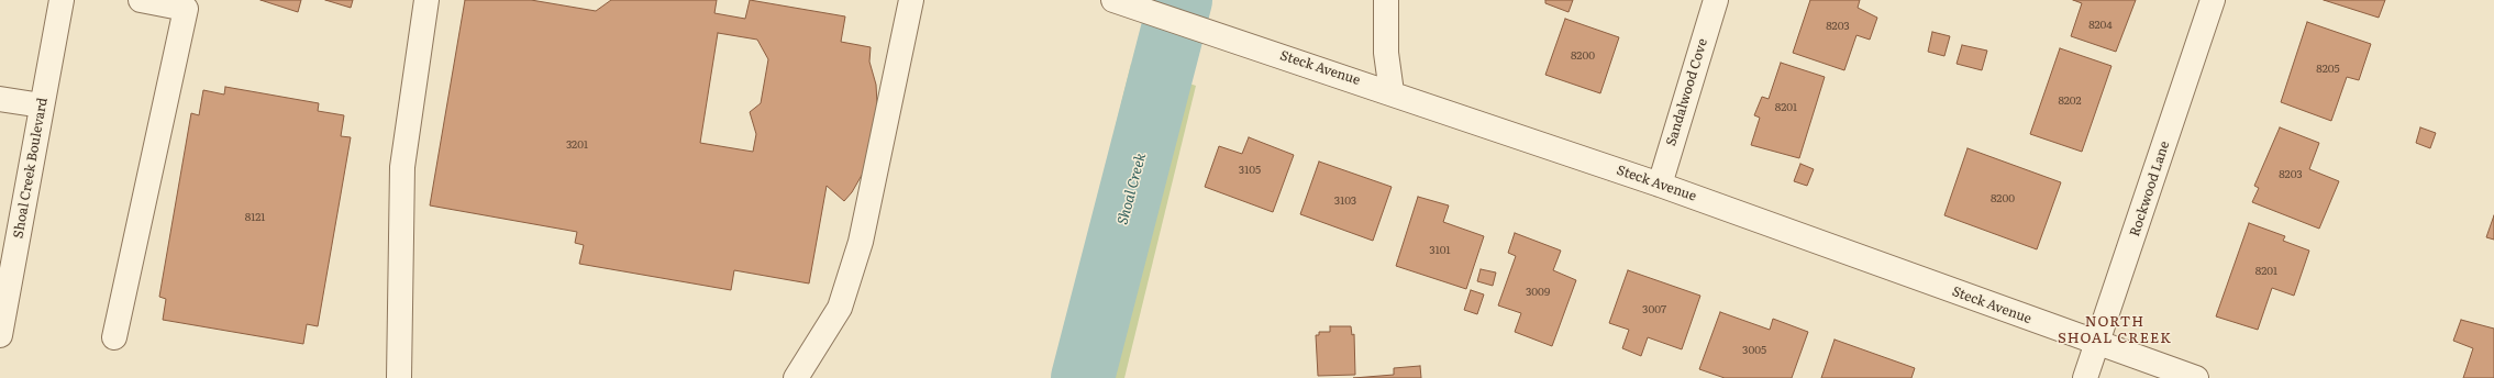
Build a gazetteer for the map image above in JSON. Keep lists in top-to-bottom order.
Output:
{
  "streets": {
    "street": [
      "Steck Avenue",
      "Sandalwood Cove",
      "Shoal Creek Boulevard",
      "Rockwood Lane"
    ]
  },
  "crossings": [
    ["Steck Avenue", "Sandalwood Cove"],
    ["Steck Avenue", "Rockwood Lane"]
  ],
  "districts": ["NORTH SHOAL CREEK"],
  "water": ["Shoal Creek"],
  "house_numbers": [
    "8204",
    "8203",
    "8200",
    "8205",
    "8202",
    "8201",
    "3201",
    "3105",
    "8203",
    "8200",
    "3103",
    "8121",
    "3101",
    "8201",
    "3009",
    "3007",
    "3005"
  ]
}
